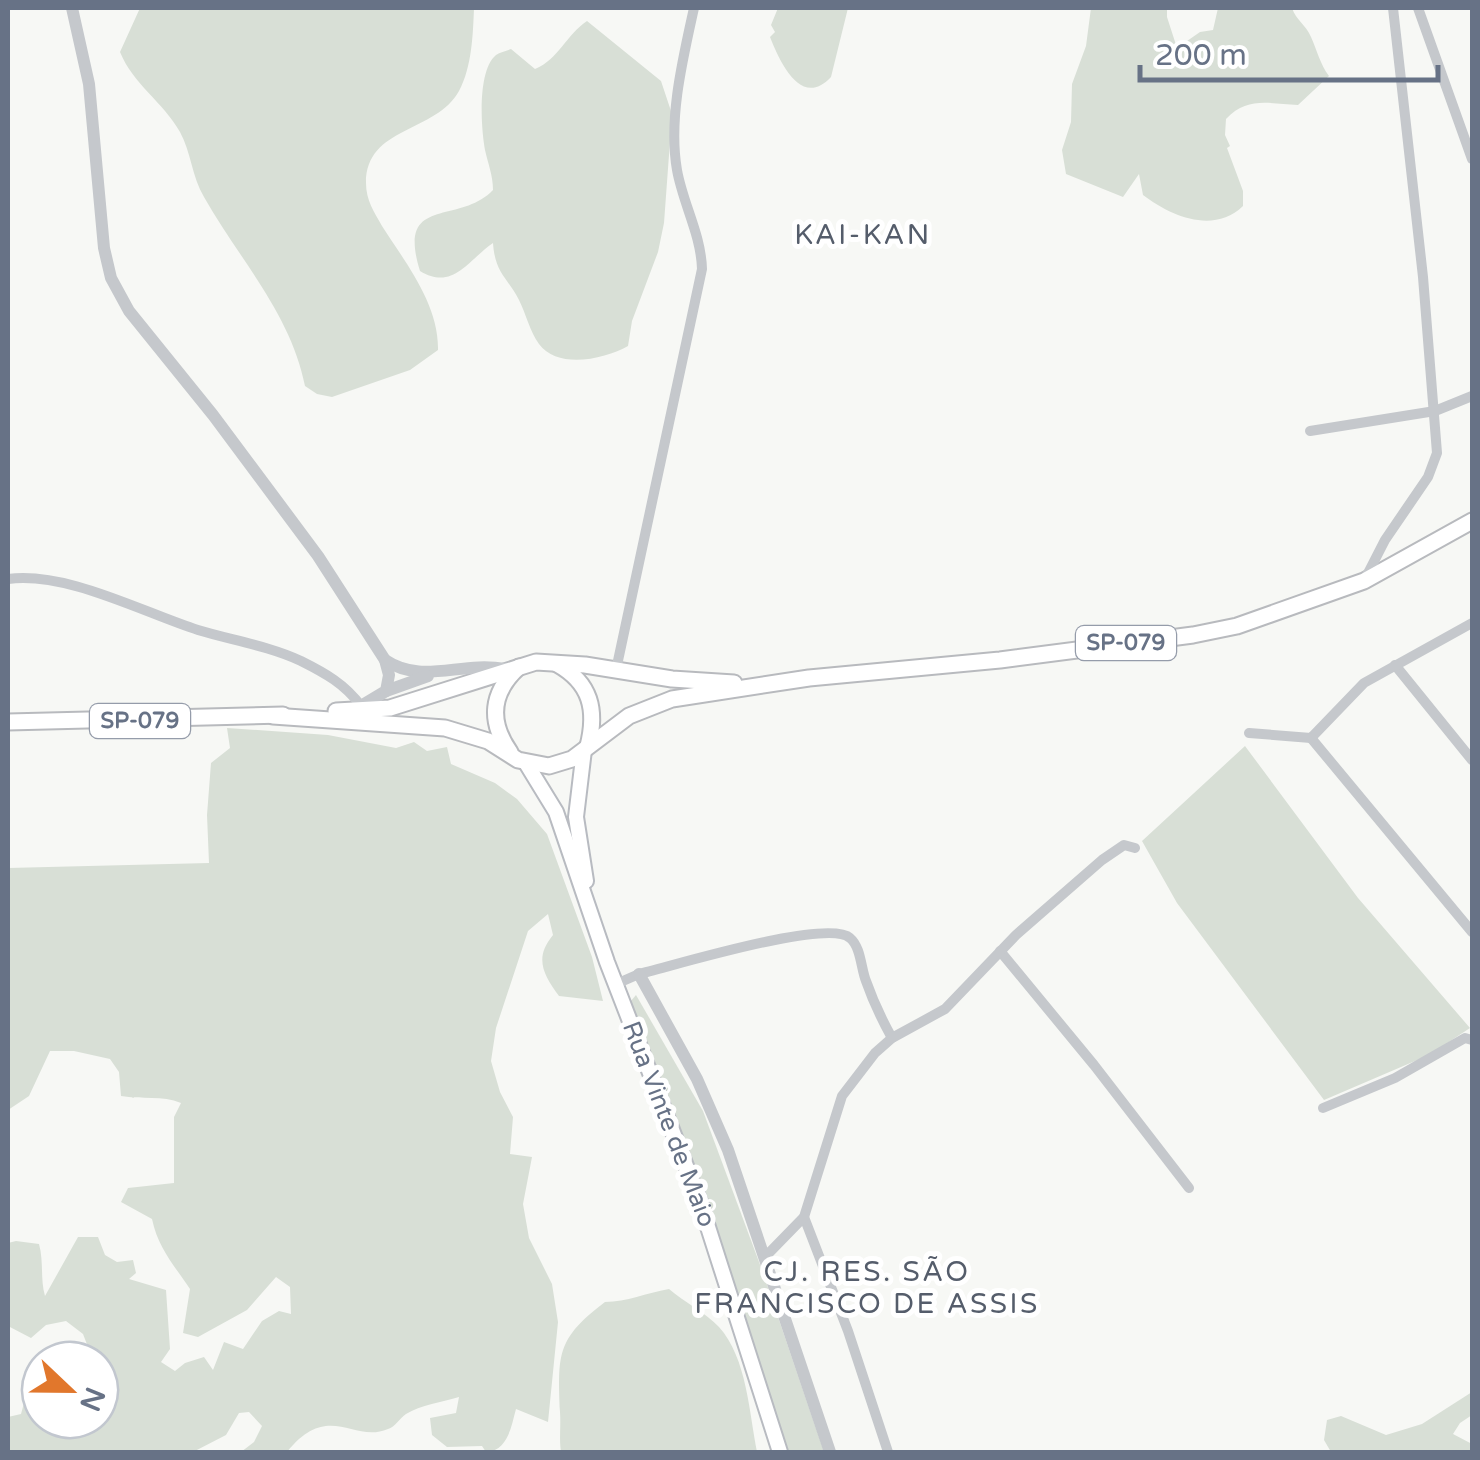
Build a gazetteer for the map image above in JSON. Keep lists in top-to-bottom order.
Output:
{
  "streets": {
    "highway": ["SP-079"],
    "main road": ["Rua Vinte de Maio"]
  },
  "crossings": [
    ["SP-079", "Rua Vinte de Maio"]
  ],
  "districts": ["KAI-KAN", "CJ. RES. SÃO FRANCISCO DE ASSIS"],
  "scale_bar": "200 m",
  "north": "right"
}
